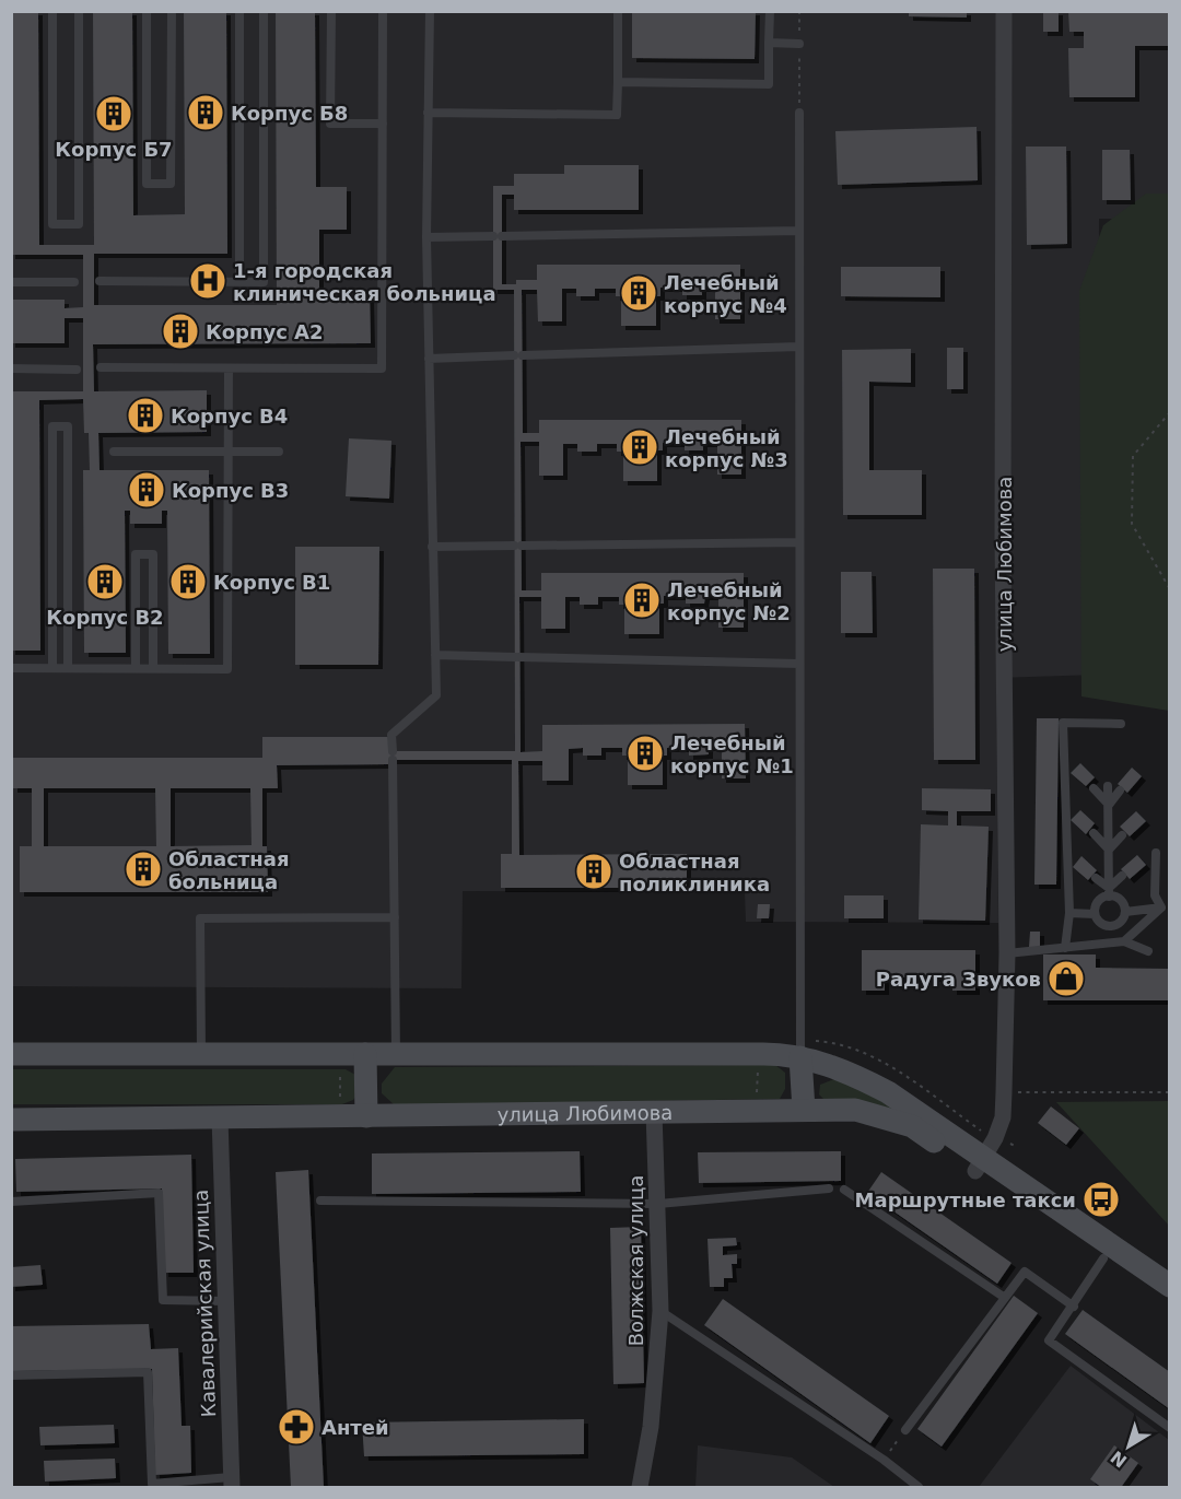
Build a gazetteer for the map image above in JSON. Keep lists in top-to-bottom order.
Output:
{
  "streets": {
    "main road": ["улица Любимова"],
    "street": ["Волжская улица", "Кавалерийская улица"]
  },
  "crossings": [
    ["улица Любимова", "Волжская улица"],
    ["улица Любимова", "Кавалерийская улица"]
  ],
  "places": {
    "building": [
      "Корпус Б8",
      "Корпус Б7",
      "Лечебный корпус №4",
      "Корпус А2",
      "Корпус В4",
      "Лечебный корпус №3",
      "Корпус В3",
      "Корпус В2",
      "Корпус В1",
      "Лечебный корпус №2",
      "Лечебный корпус №1",
      "Областная больница",
      "Областная поликлиника"
    ],
    "hospital": ["1-я городская клиническая больница"],
    "shop": ["Радуга Звуков"],
    "bus stop": ["Маршрутные такси"],
    "pharmacy": ["Антей"]
  },
  "north": "bottom left"
}
